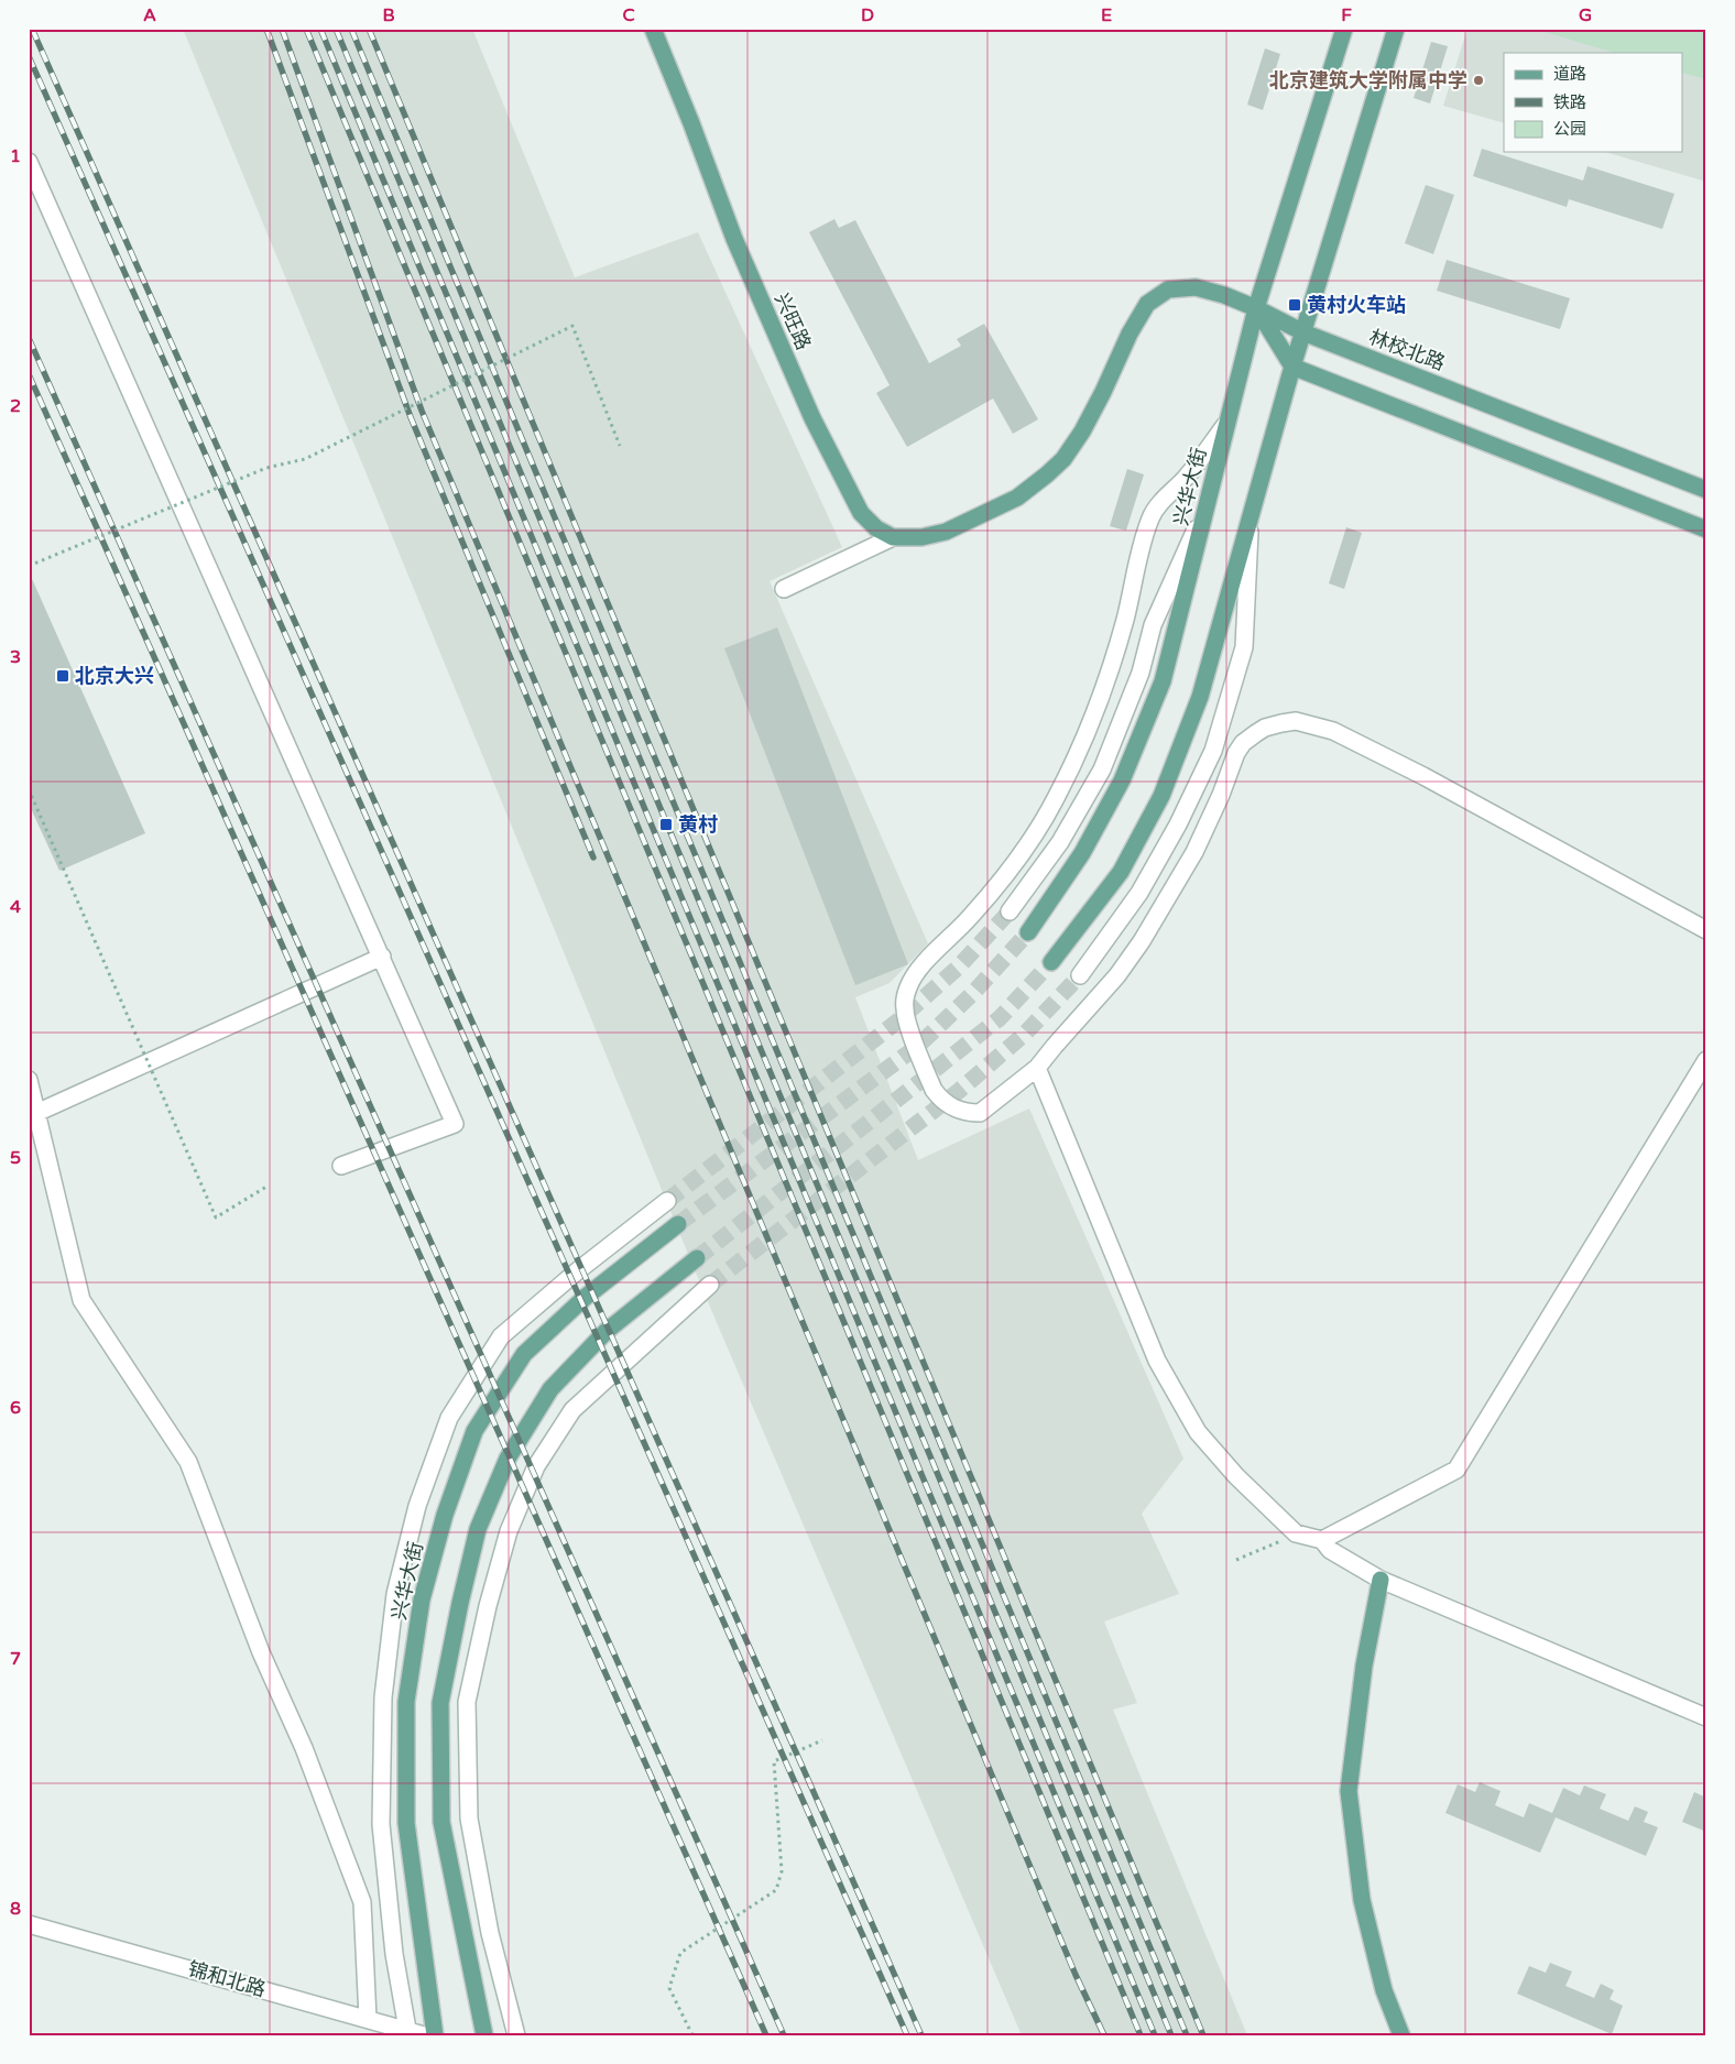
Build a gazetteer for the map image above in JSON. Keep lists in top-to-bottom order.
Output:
{
  "streets": {
    "main road": ["兴旺路", "林校北路", "兴华大街"],
    "street": ["锦和北路"]
  },
  "crossings": [
    ["兴旺路", "林校北路"],
    ["林校北路", "兴华大街"]
  ],
  "places": {
    "other": ["北京建筑大学附属中学"],
    "transit": ["黄村火车站", "北京大兴", "黄村"]
  },
  "legend": ["道路", "铁路", "公园"],
  "grid": {
    "columns": [
      "A",
      "B",
      "C",
      "D",
      "E",
      "F",
      "G"
    ],
    "rows": [
      "1",
      "2",
      "3",
      "4",
      "5",
      "6",
      "7",
      "8"
    ]
  }
}
